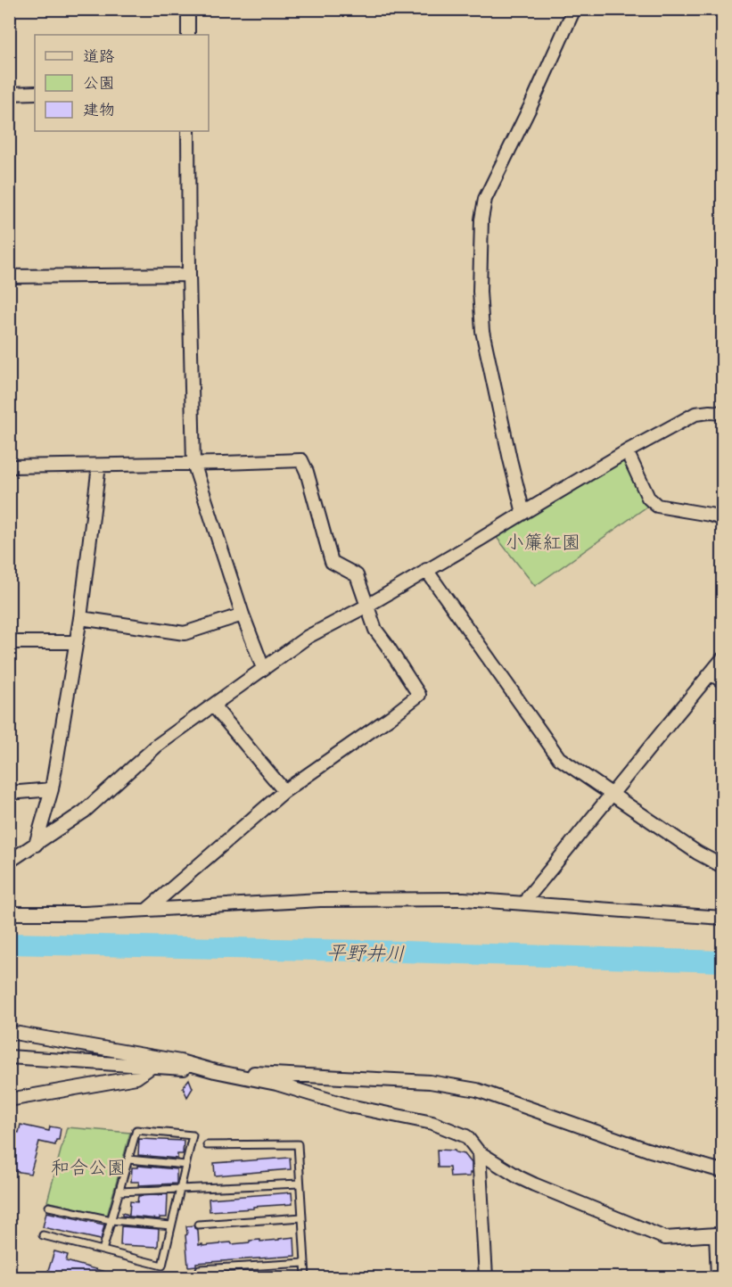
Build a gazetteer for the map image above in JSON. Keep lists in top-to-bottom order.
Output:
{
  "water": ["平野井川"],
  "parks": ["小簾紅園", "和合公園"],
  "legend": ["道路", "公園", "建物"]
}
